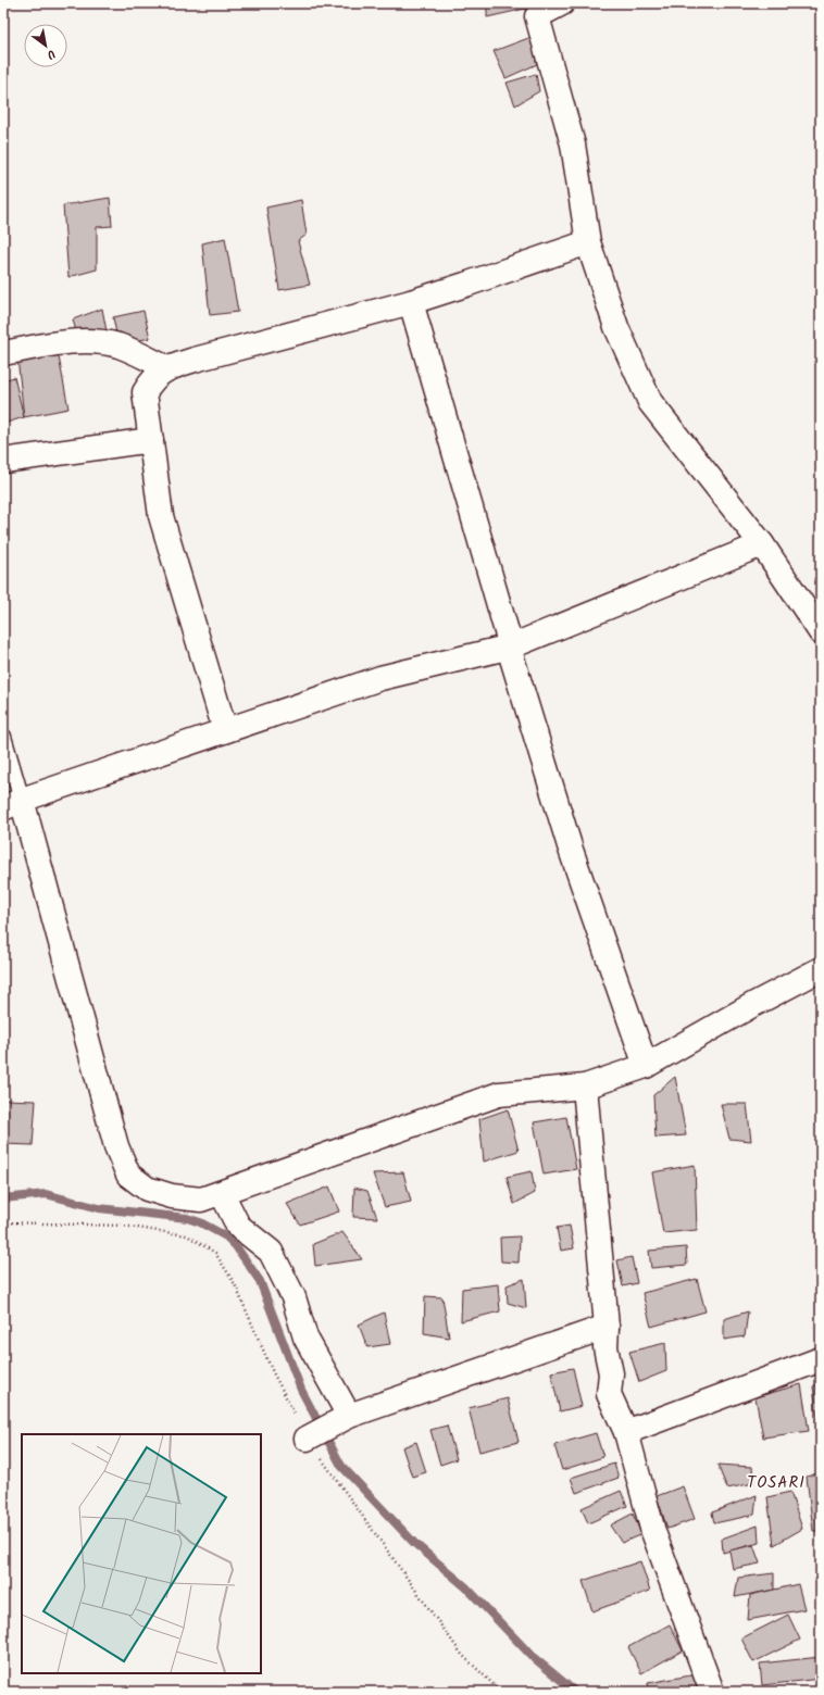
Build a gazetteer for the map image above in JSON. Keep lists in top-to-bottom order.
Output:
{
  "districts": ["TOSARI"],
  "north": "bottom right"
}
